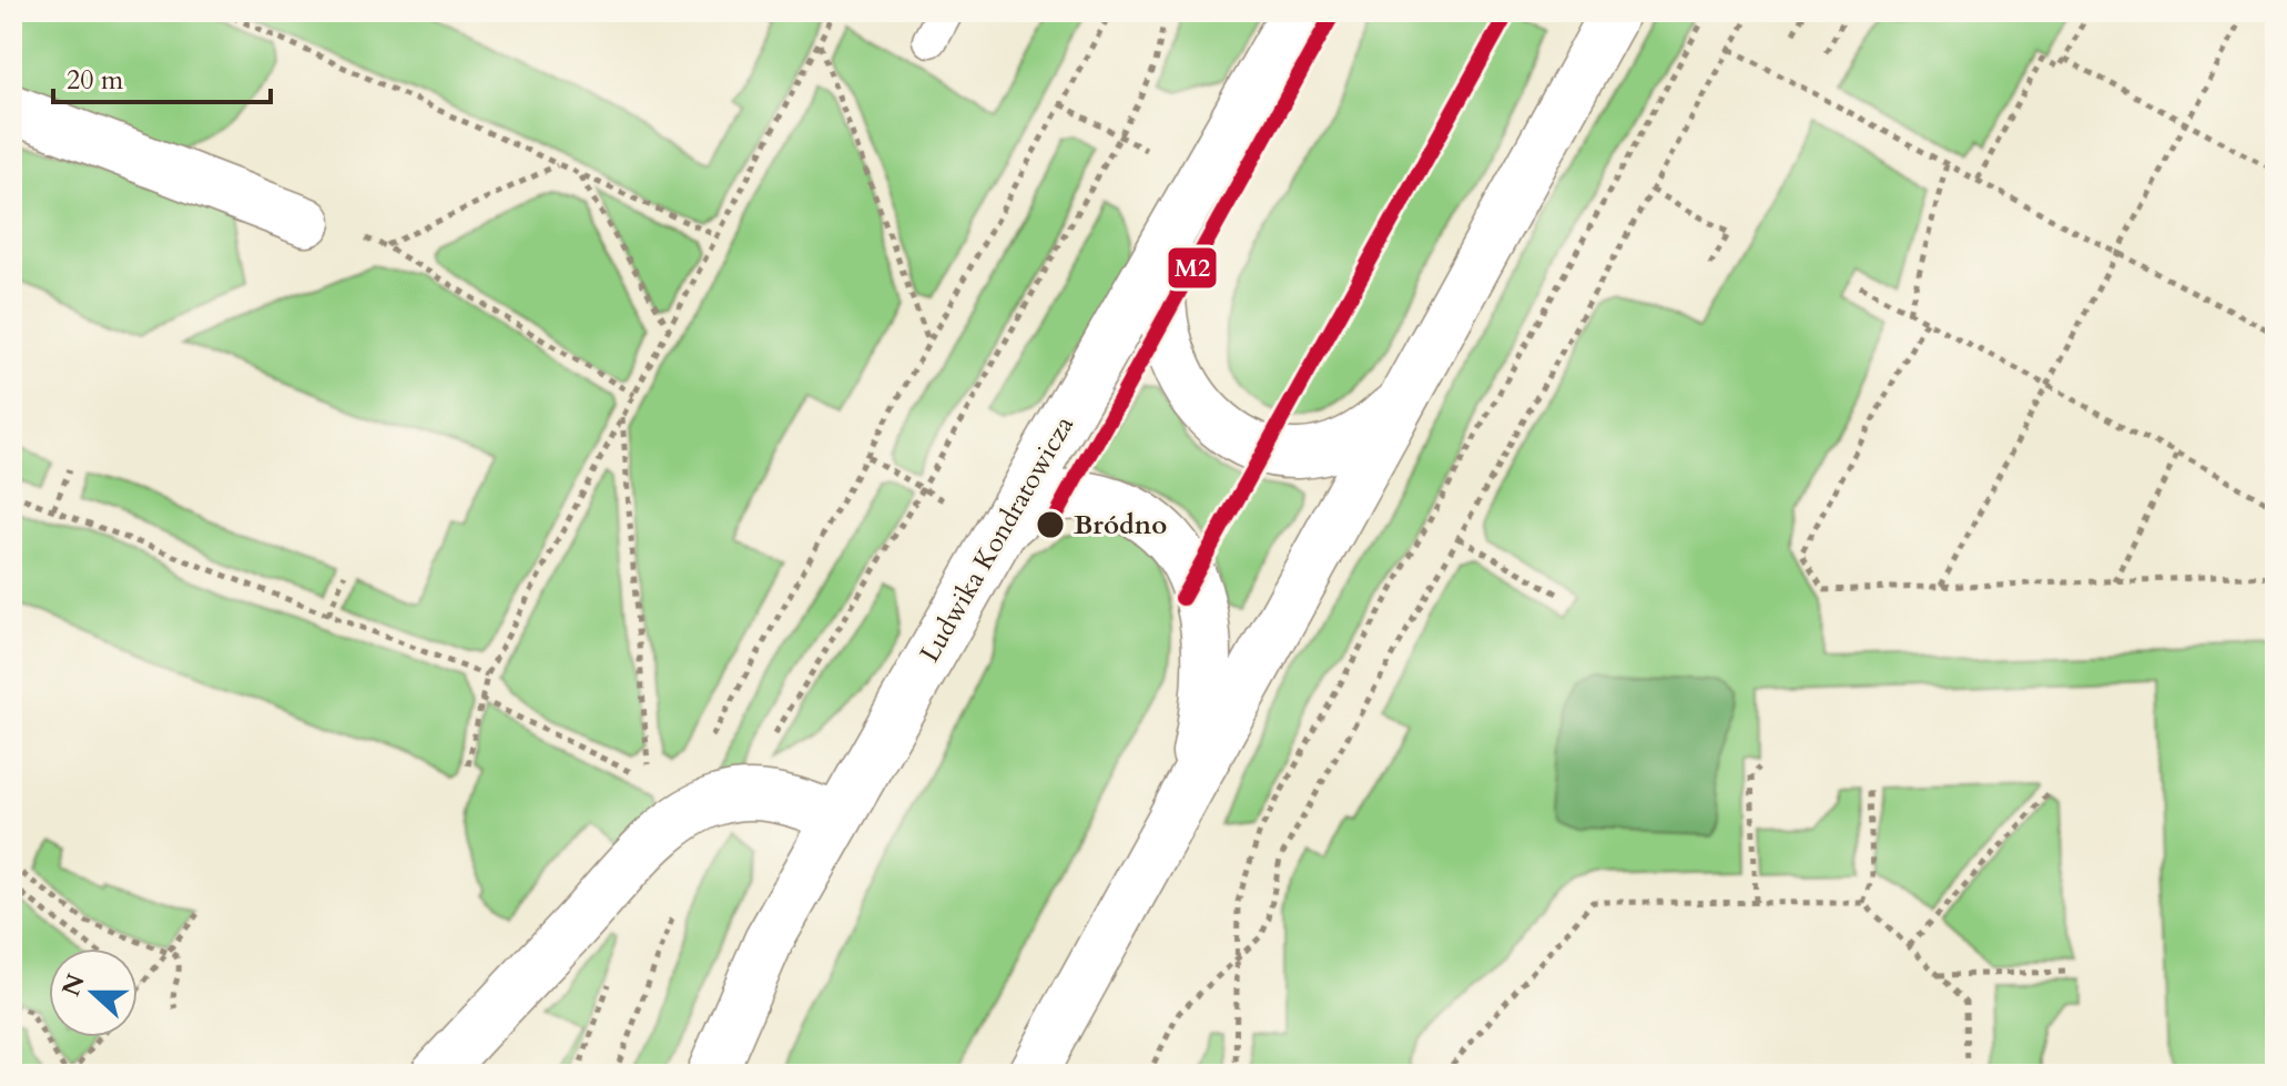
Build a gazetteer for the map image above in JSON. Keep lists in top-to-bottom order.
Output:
{
  "streets": {
    "main road": ["Ludwika Kondratowicza"]
  },
  "places": ["Bródno"],
  "lines": ["transit line M2"],
  "scale_bar": "20 m",
  "north": "left"
}
